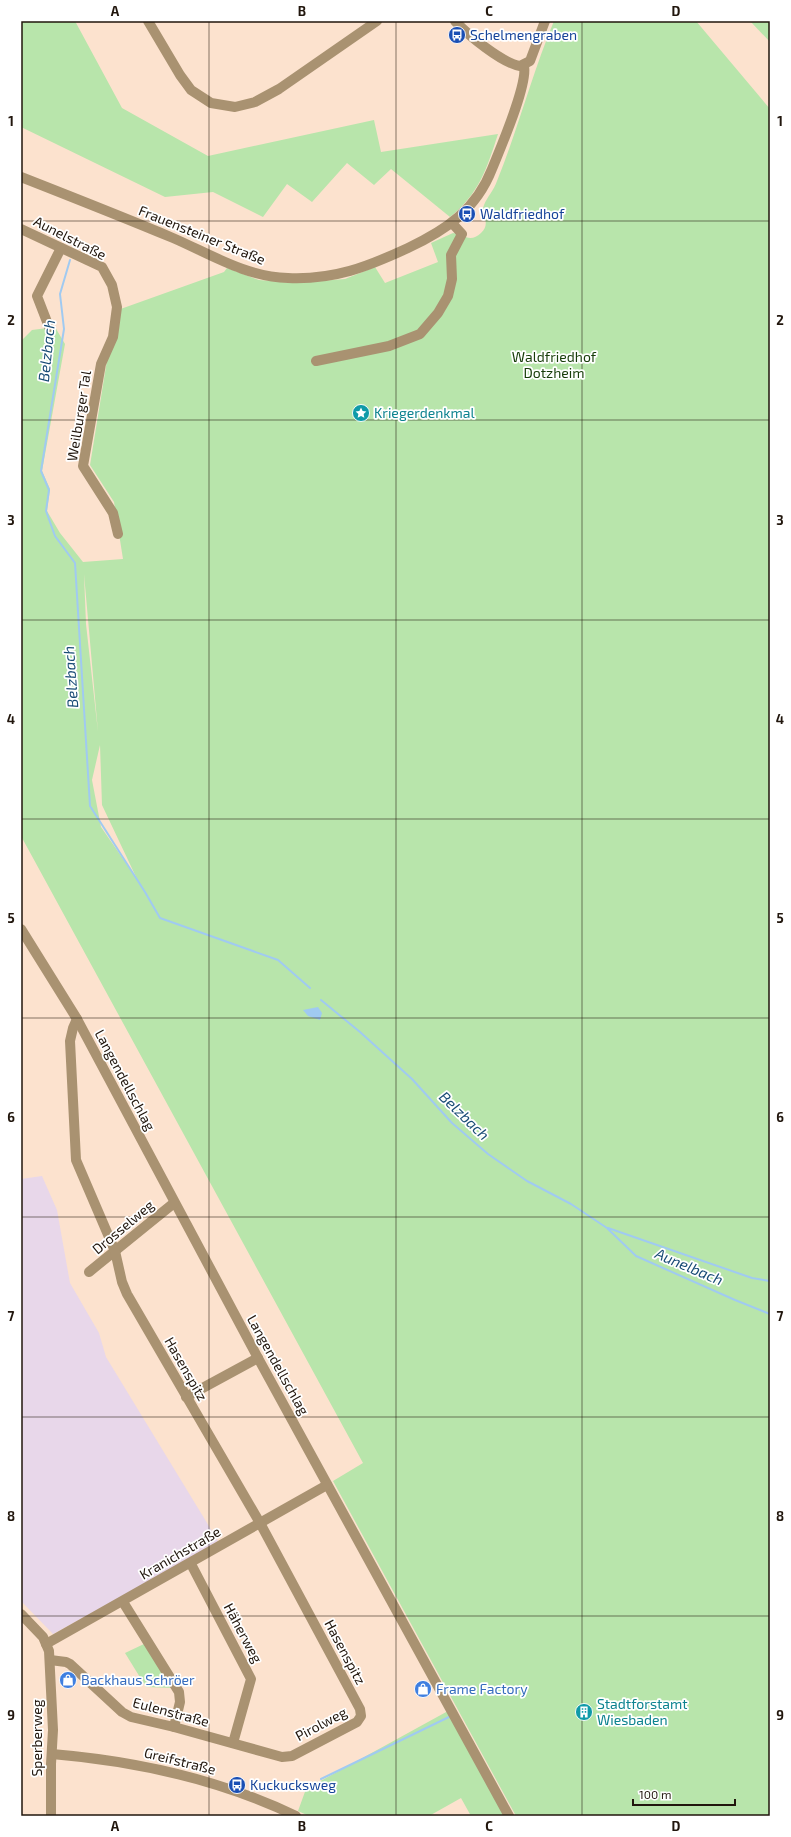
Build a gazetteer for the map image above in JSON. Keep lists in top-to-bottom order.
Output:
{
  "streets": {
    "street": [
      "Frauensteiner Straße",
      "Aunelstraße",
      "Weilburger Tal",
      "Langendellschlag",
      "Drosselweg",
      "Hasenspitz",
      "Kranichstraße",
      "Häherweg",
      "Eulenstraße",
      "Pirolweg",
      "Sperberweg",
      "Greifstraße"
    ]
  },
  "crossings": [
    ["Aunelstraße", "Weilburger Tal"],
    ["Langendellschlag", "Drosselweg"],
    ["Langendellschlag", "Hasenspitz"],
    ["Langendellschlag", "Kranichstraße"],
    ["Drosselweg", "Hasenspitz"],
    ["Hasenspitz", "Kranichstraße"],
    ["Hasenspitz", "Pirolweg"],
    ["Kranichstraße", "Häherweg"],
    ["Häherweg", "Eulenstraße"],
    ["Eulenstraße", "Pirolweg"],
    ["Eulenstraße", "Sperberweg"],
    ["Sperberweg", "Greifstraße"]
  ],
  "water": ["Belzbach", "Aunelbach"],
  "parks": ["Waldfriedhof Dotzheim"],
  "places": {
    "bus stop": ["Schelmengraben", "Waldfriedhof", "Kuckucksweg"],
    "place": ["Kriegerdenkmal"],
    "shop": ["Backhaus Schröer", "Frame Factory"],
    "building": ["Stadtforstamt Wiesbaden"]
  },
  "scale_bar": "100 m",
  "grid": {
    "columns": [
      "A",
      "B",
      "C",
      "D"
    ],
    "rows": [
      "1",
      "2",
      "3",
      "4",
      "5",
      "6",
      "7",
      "8",
      "9"
    ]
  }
}
